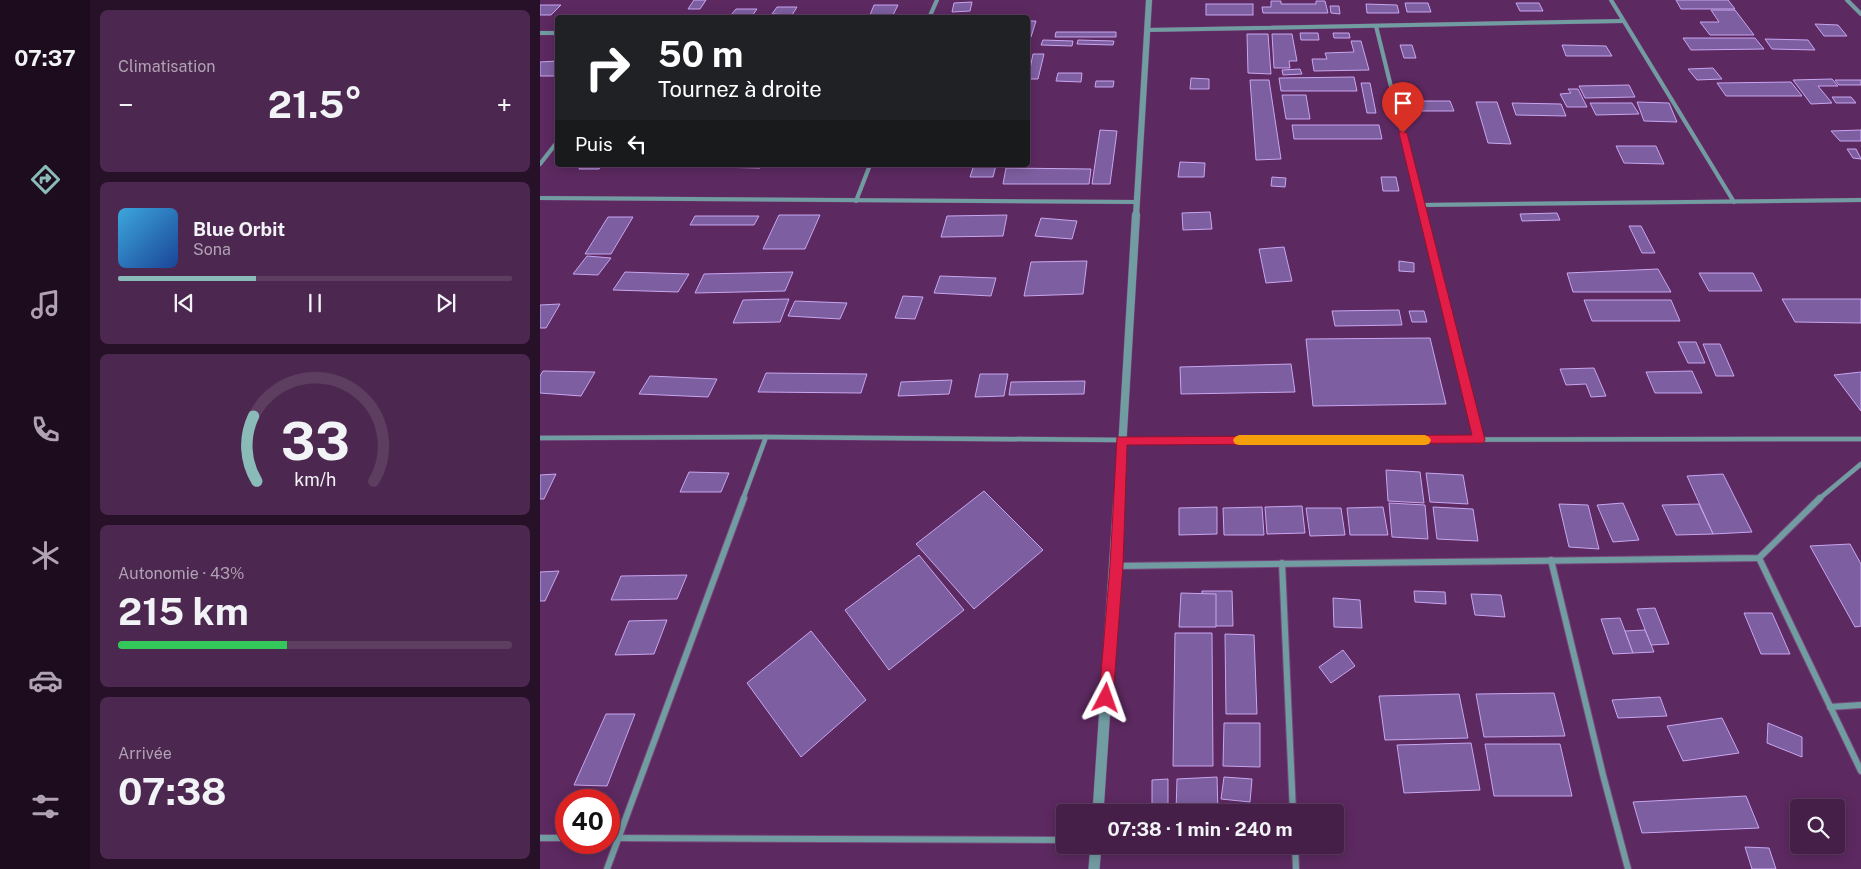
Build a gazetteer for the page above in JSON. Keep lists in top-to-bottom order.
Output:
{
  "page": {
    "tabs": "07:37",
    "tile": [
      "Climatisation",
      ["Autonomie · 43%", "215 km"],
      ["Arrivée", "07:38"]
    ],
    "turn": ["50 m", "Tournez à droite"],
    "heat": ["−", "21.5°", "+"],
    "then": "Puis",
    "song": ["Blue Orbit", "Sona"],
    "limit": "40",
    "trip": "07:38 · 1 min · 240 m",
    "gauge": ["33", "km/h"]
  }
}
